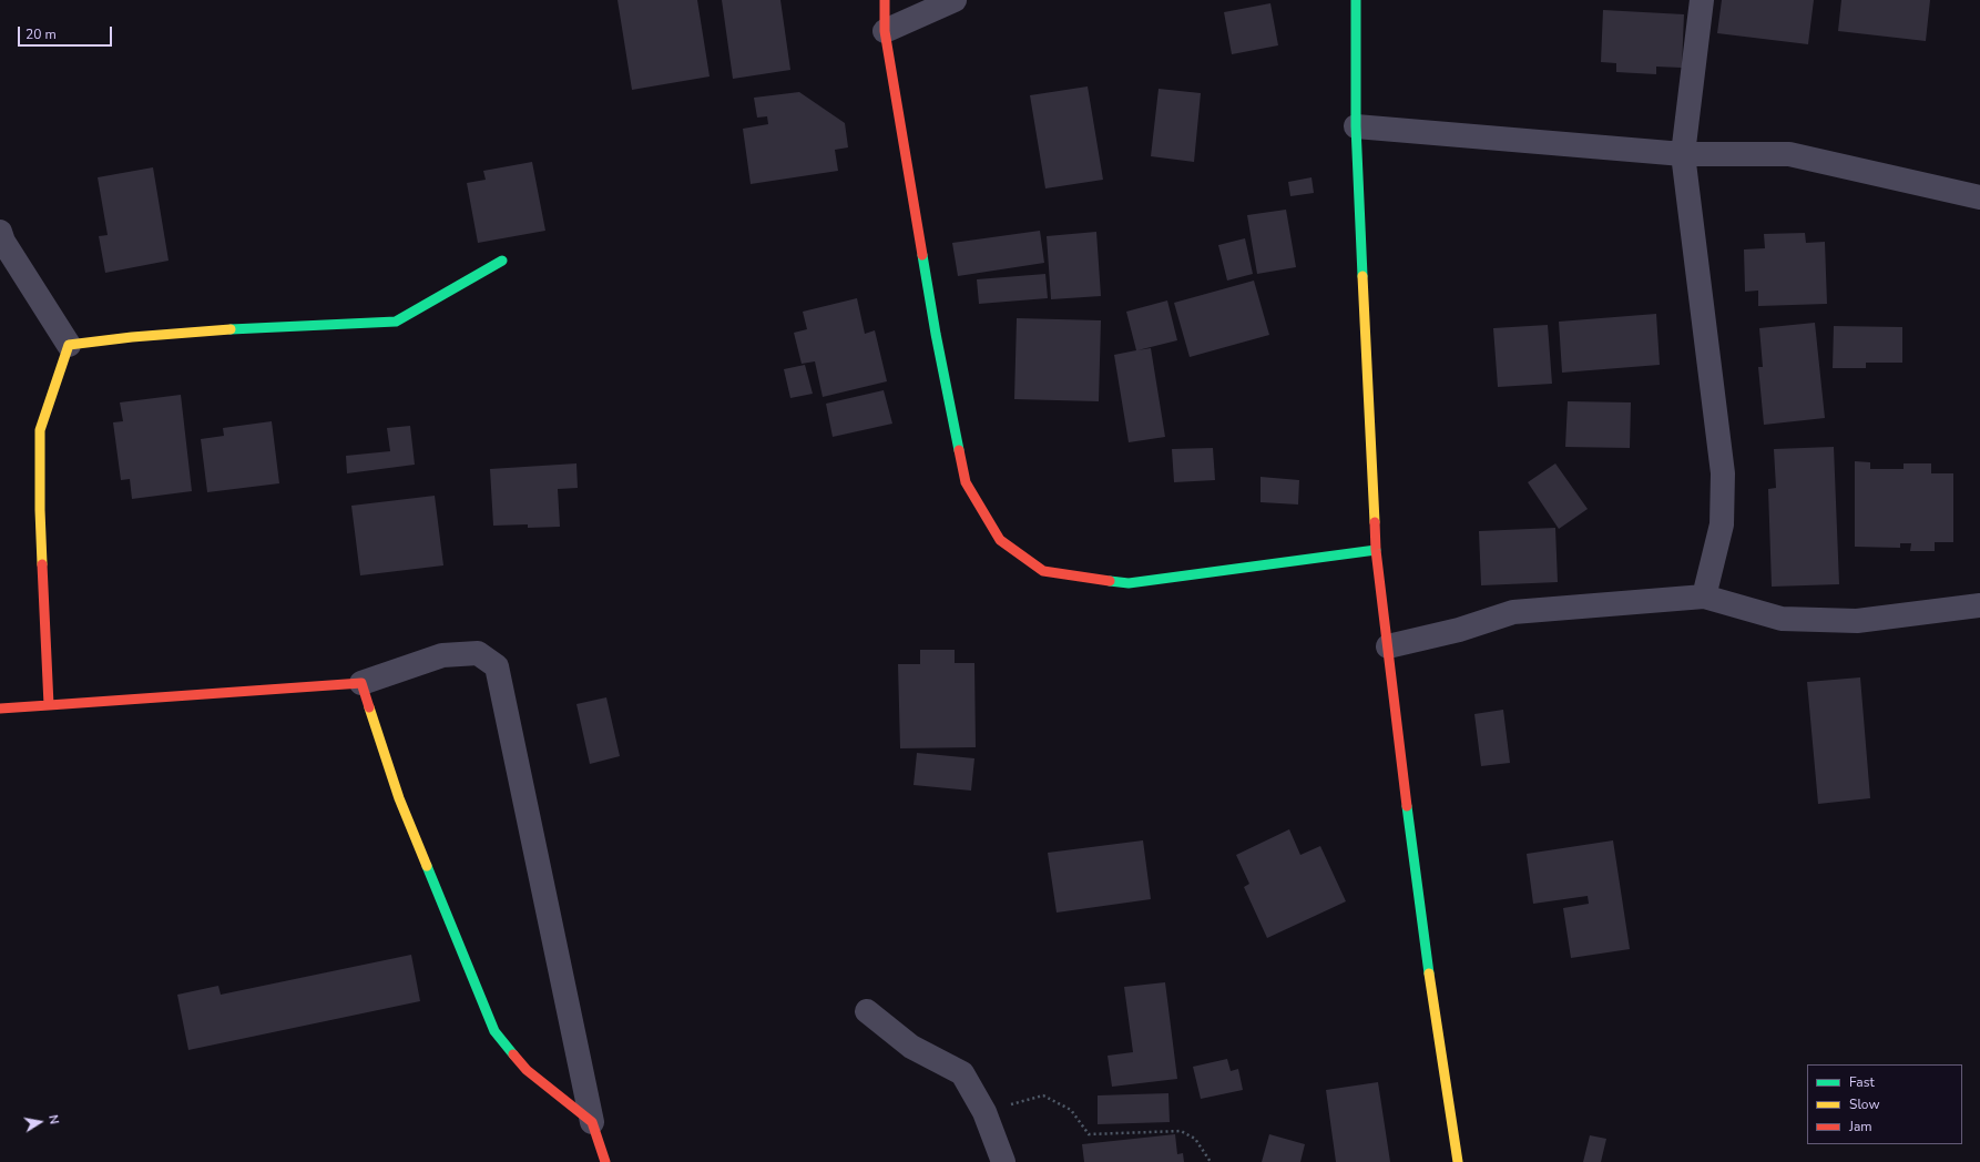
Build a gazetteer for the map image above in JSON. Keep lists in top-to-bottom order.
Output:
{
  "legend": ["Fast", "Slow", "Jam"],
  "scale_bar": "20 m",
  "north": "right"
}
